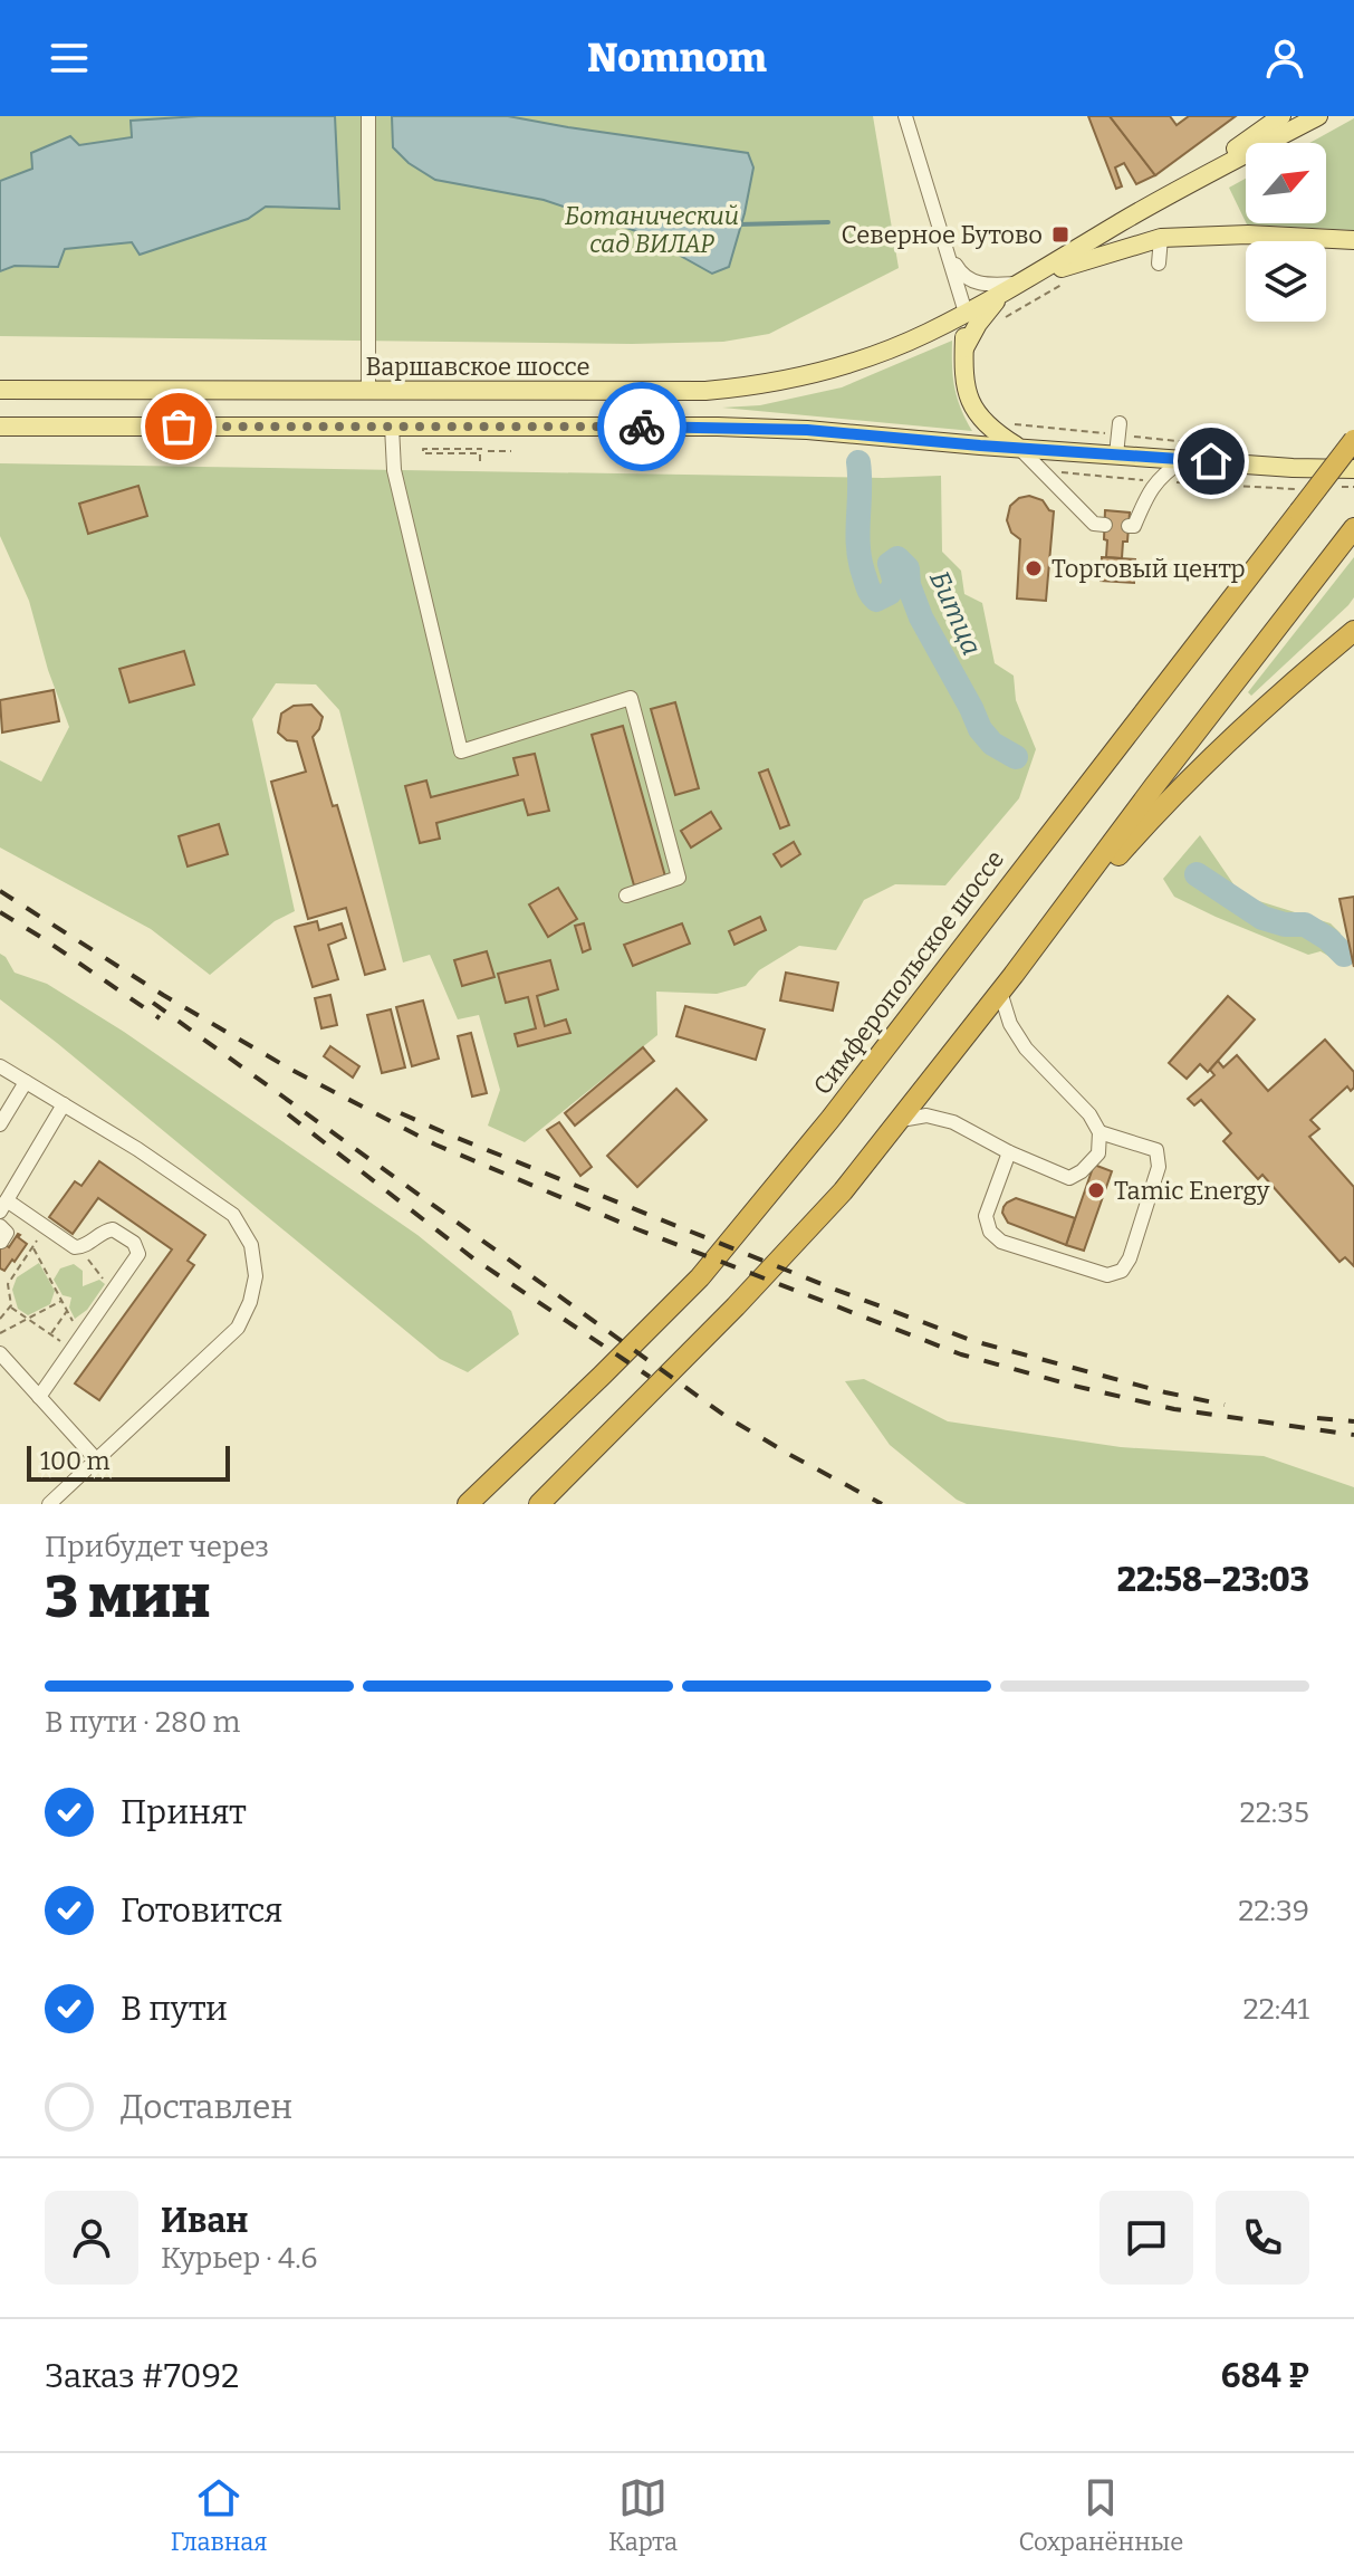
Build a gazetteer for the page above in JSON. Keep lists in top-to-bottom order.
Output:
{
  "streets": {
    "highway": ["Симферопольское шоссе"],
    "main road": ["Варшавское шоссе"]
  },
  "water": ["Битца"],
  "parks": ["Ботанический сад ВИЛАР"],
  "places": {
    "transit": ["Северное Бутово"],
    "other": ["Торговый центр", "Tamic Energy"]
  },
  "scale_bar": "100 m",
  "north": "top right",
  "page": {
    "header": "Nomnom",
    "scale": "100 m",
    "heading": ["3 мин", "Прибудет через", "22:58–23:03"],
    "panel": [
      "Иван",
      "Курьер · 4.6",
      "Заказ #7092",
      "684 ₽"
    ],
    "bar": "В пути · 280 m",
    "list": [
      ["Принят", "22:35"],
      ["Готовится", "22:39"],
      ["В пути", "22:41"],
      "Доставлен"
    ],
    "tabs": ["Главная", "Карта", "Сохранённые"]
  }
}
